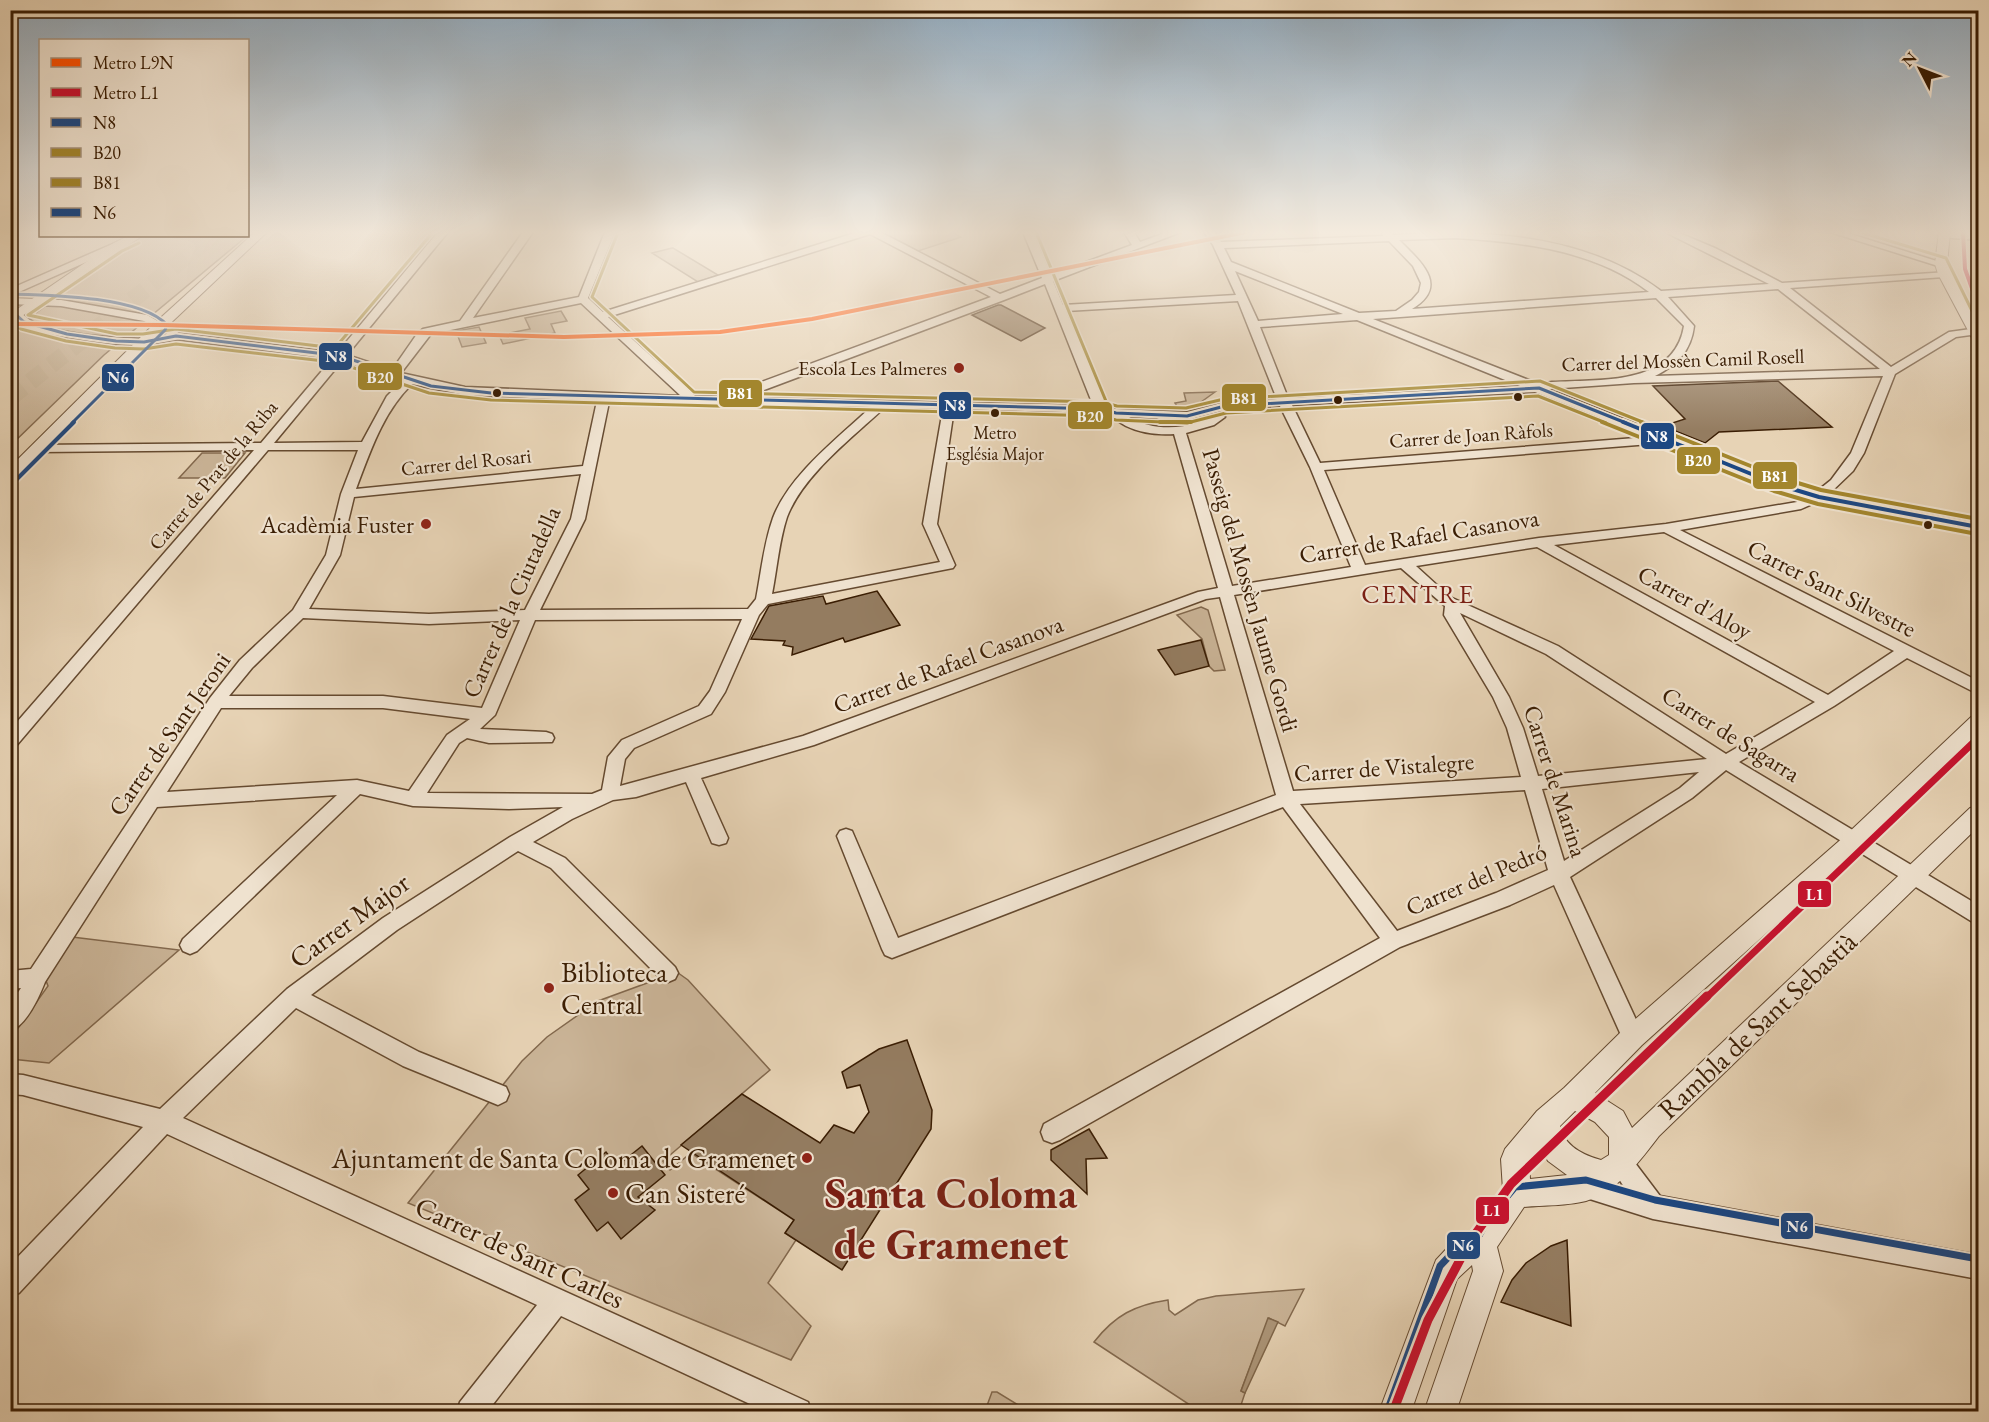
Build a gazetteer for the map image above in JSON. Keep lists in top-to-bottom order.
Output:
{
  "streets": {
    "street": [
      "Carrer del Mossèn Camil Rosell",
      "Carrer de Joan Ràfols",
      "Carrer del Rosari",
      "Carrer de Prat de la Riba",
      "Carrer de Rafael Casanova",
      "Carrer Sant Silvestre",
      "Passeig del Mossèn Jaume Gordi",
      "Carrer de la Ciutadella",
      "Carrer d'Aloy",
      "Carrer de Sant Jeroni",
      "Carrer de Sagarra",
      "Carrer de Vistalegre",
      "Carrer de Marina",
      "Carrer del Pedró",
      "Carrer Major",
      "Rambla de Sant Sebastià",
      "Carrer de Sant Carles"
    ]
  },
  "crossings": [
    ["Carrer del Mossèn Camil Rosell", "Carrer de Prat de la Riba"],
    ["Carrer del Mossèn Camil Rosell", "Carrer de Rafael Casanova"],
    ["Carrer del Mossèn Camil Rosell", "Passeig del Mossèn Jaume Gordi"],
    ["Carrer del Mossèn Camil Rosell", "Carrer de la Ciutadella"],
    ["Carrer del Mossèn Camil Rosell", "Carrer de Sant Jeroni"],
    ["Carrer del Rosari", "Carrer de la Ciutadella"],
    ["Carrer del Rosari", "Carrer de Sant Jeroni"],
    ["Carrer de Rafael Casanova", "Carrer Sant Silvestre"],
    ["Carrer de Rafael Casanova", "Passeig del Mossèn Jaume Gordi"],
    ["Carrer de Rafael Casanova", "Carrer d'Aloy"],
    ["Carrer de Rafael Casanova", "Carrer Major"],
    ["Carrer Sant Silvestre", "Carrer del Pedró"],
    ["Passeig del Mossèn Jaume Gordi", "Carrer de Vistalegre"],
    ["Carrer d'Aloy", "Carrer del Pedró"],
    ["Carrer de Sagarra", "Carrer de Vistalegre"],
    ["Carrer de Sagarra", "Carrer de Marina"],
    ["Carrer de Sagarra", "Carrer del Pedró"],
    ["Carrer de Sagarra", "Rambla de Sant Sebastià"],
    ["Carrer de Vistalegre", "Carrer de Marina"],
    ["Carrer de Vistalegre", "Carrer del Pedró"],
    ["Carrer de Marina", "Carrer del Pedró"],
    ["Carrer Major", "Carrer de Sant Carles"]
  ],
  "districts": ["CENTRE", "Santa Coloma de Gramenet"],
  "places": [
    "Escola Les Palmeres",
    "Metro Església Major",
    "Acadèmia Fuster",
    "Biblioteca Central",
    "Ajuntament de Santa Coloma de Gramenet",
    "Can Sisteré"
  ],
  "lines": [
    "metro line L9N",
    "metro line L1",
    "transit line B81",
    "transit line N6",
    "transit line N8",
    "transit line B20"
  ],
  "legend": [
    "Metro L9N",
    "Metro L1",
    "N8",
    "B20",
    "B81",
    "N6"
  ],
  "north": "top left"
}
